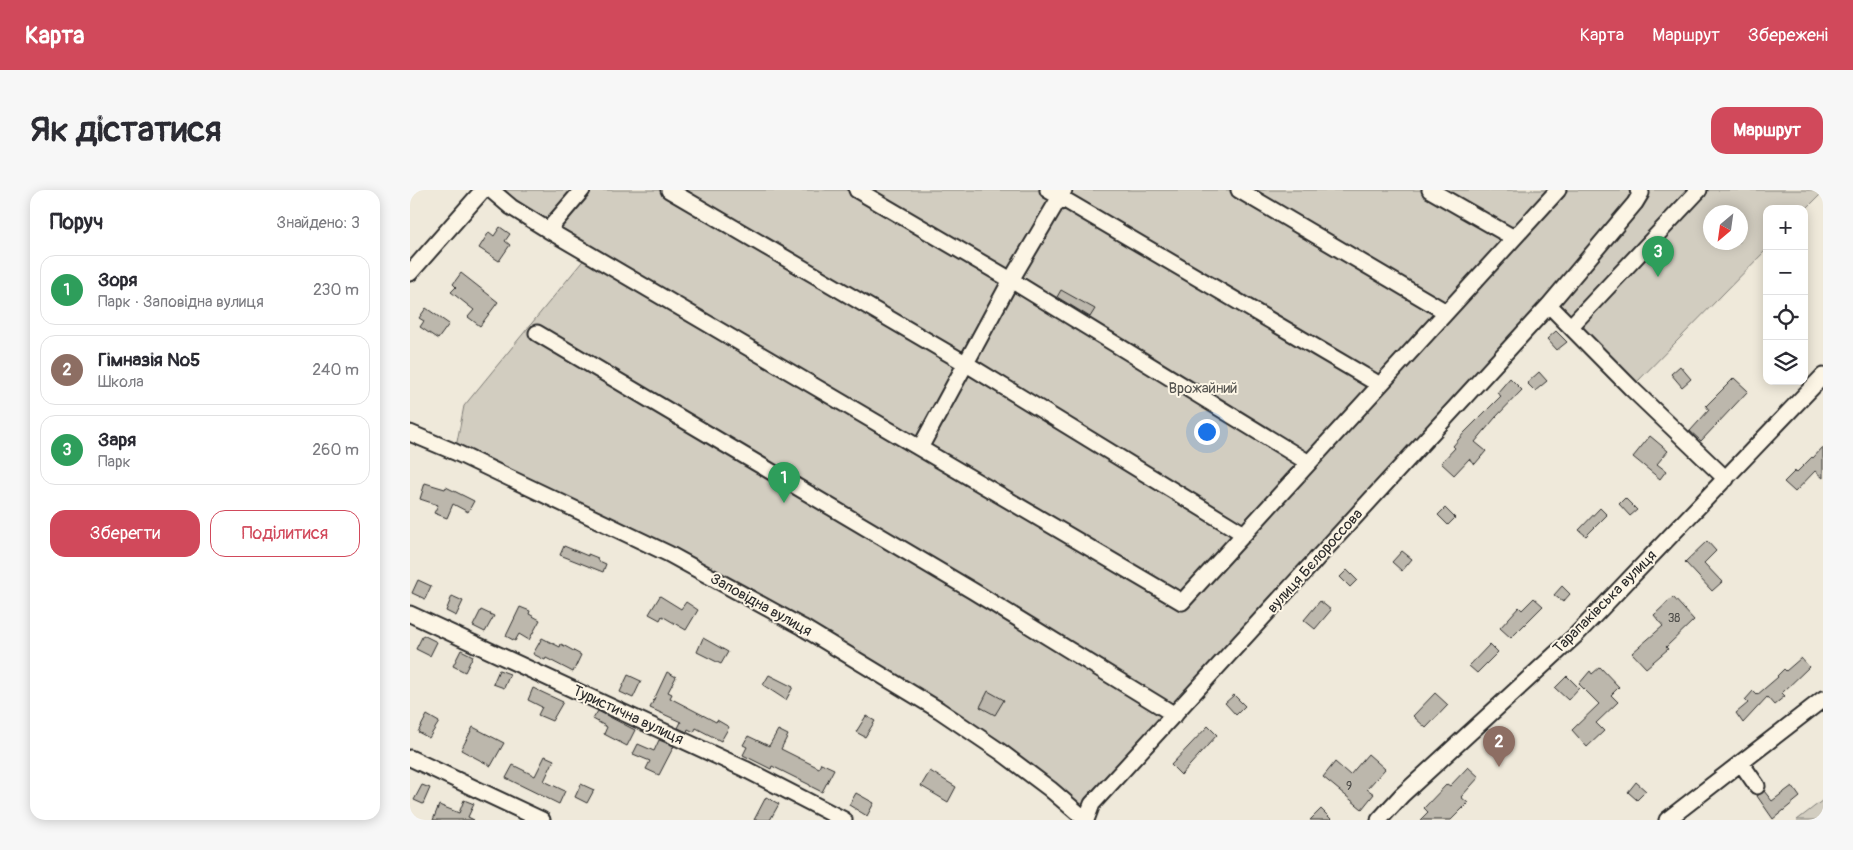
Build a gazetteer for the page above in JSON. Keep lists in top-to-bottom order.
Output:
{
  "streets": {
    "street": [
      "вулиця Бєлороссова",
      "Тарапаківська вулиця",
      "Заповідна вулиця",
      "Туристична вулиця"
    ]
  },
  "crossings": [
    ["вулиця Бєлороссова", "Заповідна вулиця"]
  ],
  "parks": ["Врожайний"],
  "house_numbers": ["38", "9"],
  "north": "bottom left",
  "page": {
    "header": "Карта",
    "nav": ["Карта", "Маршрут", "Збережені"],
    "buttons": [
      "Маршрут",
      ["Зберегти", "Поділитися"]
    ],
    "title": "Як дістатися",
    "heading": ["Поруч", "Знайдено: 3"],
    "map_buttons": ["+", "−"],
    "pins": ["3", "1", "2"],
    "list": [
      {
        "mark": "1",
        "name": "Зоря",
        "note": "Парк · Заповідна вулиця",
        "value": "230 m"
      },
      {
        "mark": "2",
        "name": "Гімназія №5",
        "note": "Школа",
        "value": "240 m"
      },
      {
        "mark": "3",
        "name": "Заря",
        "note": "Парк",
        "value": "260 m"
      }
    ]
  }
}
